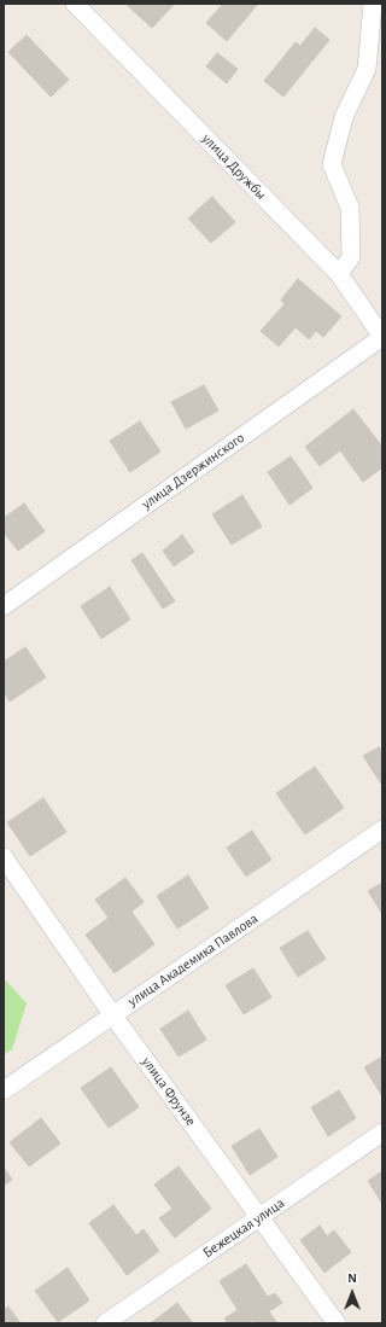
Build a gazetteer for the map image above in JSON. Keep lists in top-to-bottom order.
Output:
{
  "streets": {
    "street": [
      "улица Дружбы",
      "улица Дзержинского",
      "улица Академика Павлова",
      "улица Фрунзе",
      "Бежецкая улица"
    ]
  },
  "crossings": [
    ["улица Дружбы", "улица Дзержинского"],
    ["улица Академика Павлова", "улица Фрунзе"],
    ["улица Фрунзе", "Бежецкая улица"]
  ],
  "north": "top"
}
